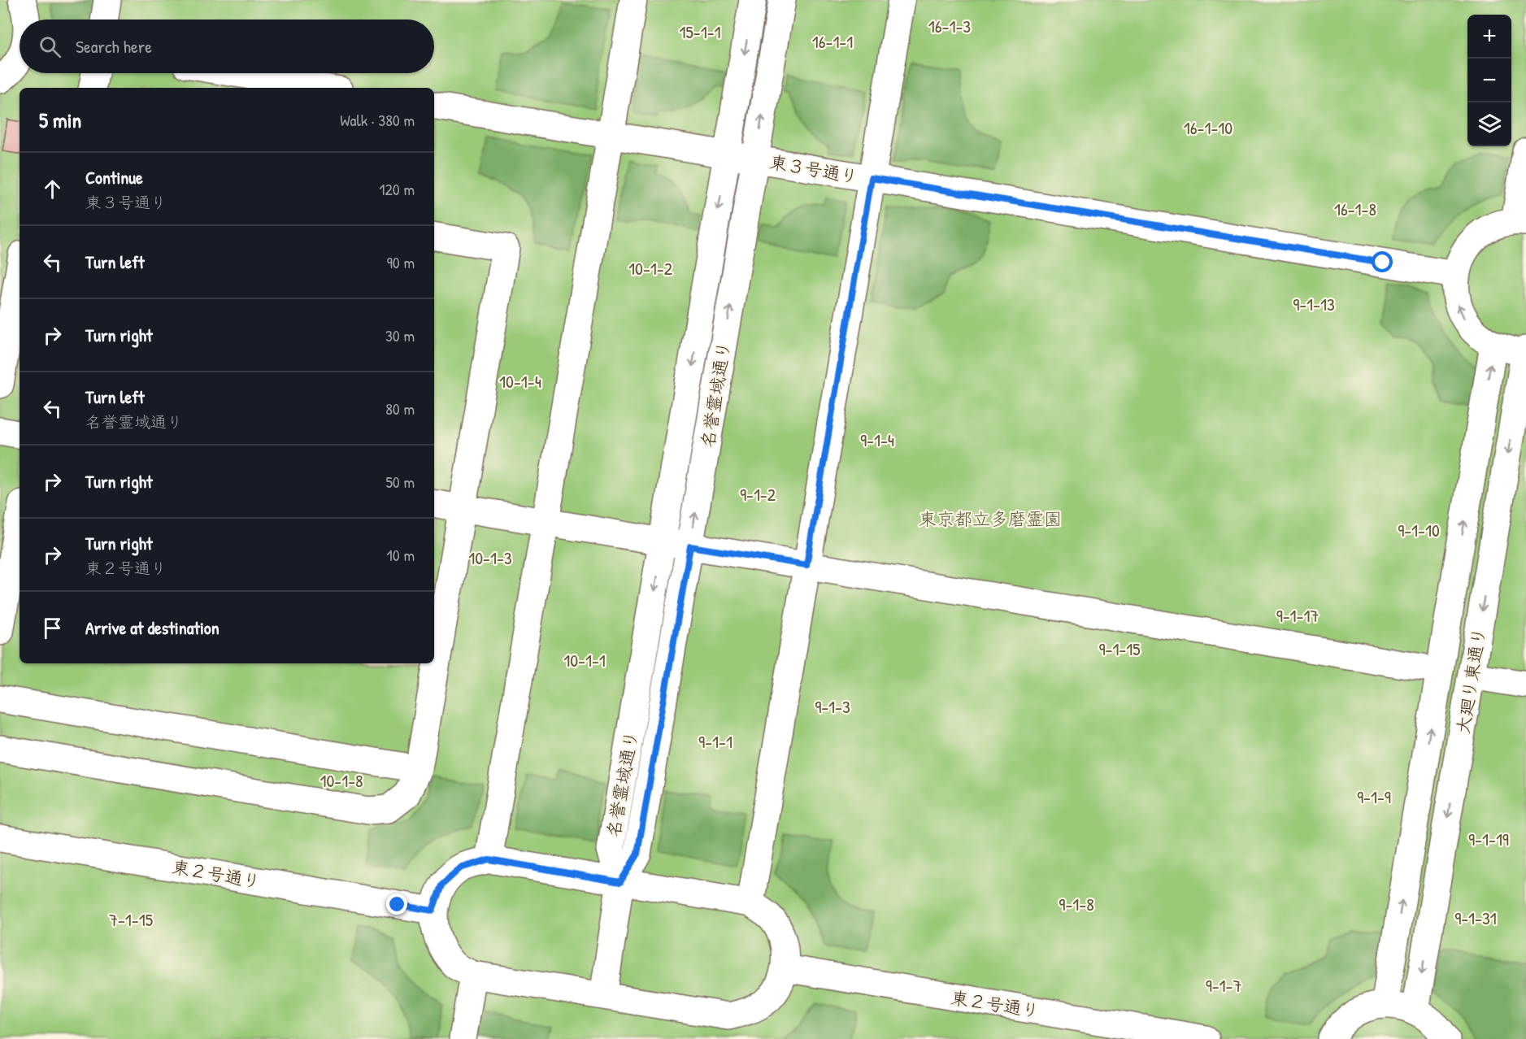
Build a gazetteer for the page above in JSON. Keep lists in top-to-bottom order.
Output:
{
  "streets": {
    "lane": [
      "東３号通り",
      "名誉霊域通り",
      "大廻り東通り",
      "東２号通り"
    ]
  },
  "crossings": [
    ["東３号通り", "名誉霊域通り"]
  ],
  "parks": [
    "16-1-3",
    "15-1-1",
    "16-1-1",
    "16-1-10",
    "16-1-8",
    "10-1-2",
    "9-1-13",
    "10-1-4",
    "9-1-4",
    "9-1-2",
    "東京都立多磨霊園",
    "9-1-10",
    "10-1-3",
    "9-1-17",
    "9-1-15",
    "10-1-1",
    "9-1-3",
    "9-1-1",
    "10-1-8",
    "9-1-9",
    "9-1-19",
    "9-1-8",
    "9-1-31",
    "7-1-15",
    "9-1-7"
  ],
  "page": {
    "map_buttons": ["+", "−"],
    "search": "Search here",
    "heading": ["5 min", "Walk · 380 m"],
    "list": [
      ["Continue", "東３号通り", "120 m"],
      ["Turn left", "90 m"],
      ["Turn right", "30 m"],
      ["Turn left", "名誉霊域通り", "80 m"],
      ["Turn right", "50 m"],
      ["Turn right", "東２号通り", "10 m"],
      "Arrive at destination"
    ]
  }
}
